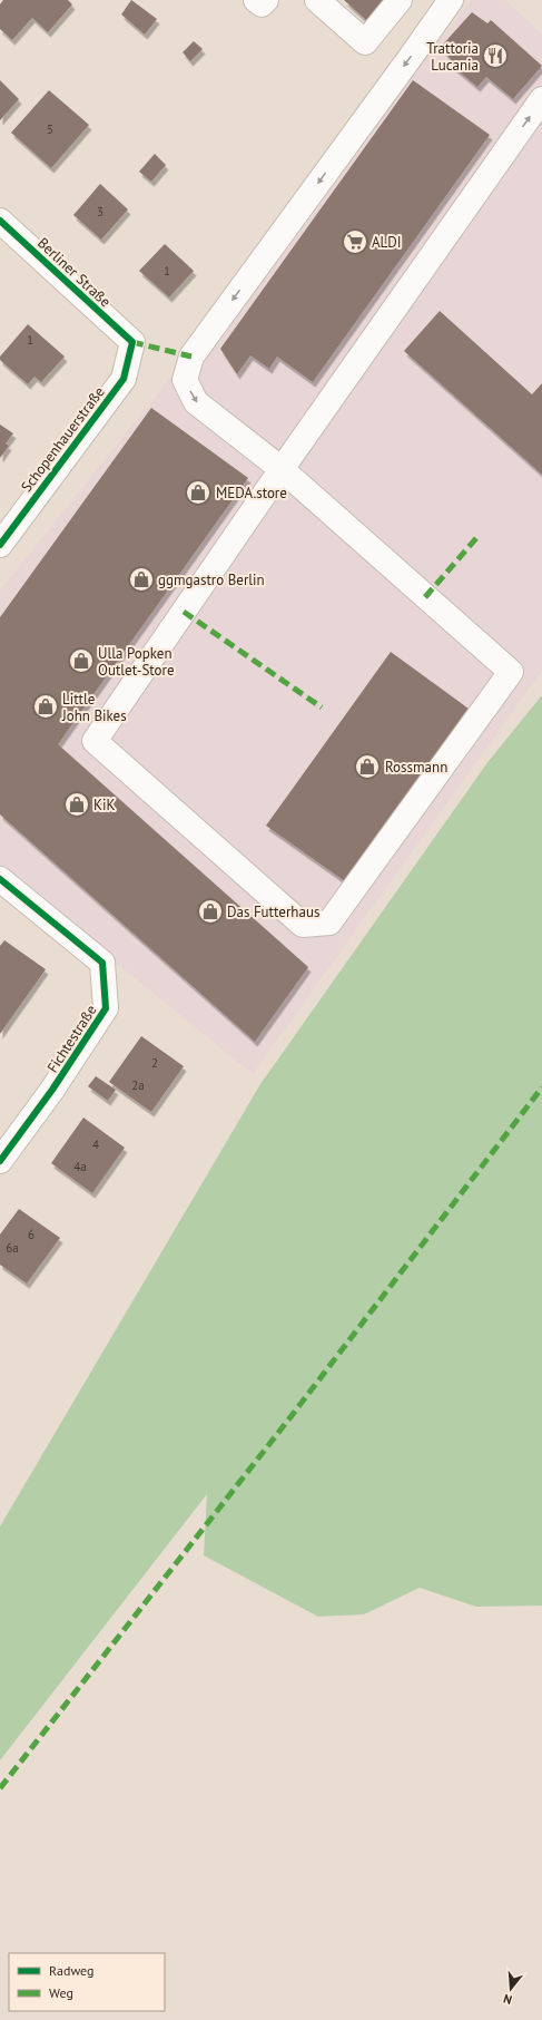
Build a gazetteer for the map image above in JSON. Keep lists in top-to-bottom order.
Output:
{
  "streets": {
    "street": ["Berliner Straße", "Schopenhauerstraße", "Fichtestraße"]
  },
  "crossings": [
    ["Berliner Straße", "Schopenhauerstraße"]
  ],
  "places": {
    "restaurant": ["Trattoria Lucania"],
    "supermarket": ["ALDI"],
    "shop": [
      "MEDA.store",
      "ggmgastro Berlin",
      "Ulla Popken Outlet-Store",
      "Little John Bikes",
      "Rossmann",
      "KiK",
      "Das Futterhaus"
    ]
  },
  "house_numbers": [
    "5",
    "3",
    "1",
    "1",
    "2",
    "2a",
    "4",
    "4a",
    "6",
    "6a"
  ],
  "legend": ["Radweg", "Weg"],
  "north": "bottom"
}
